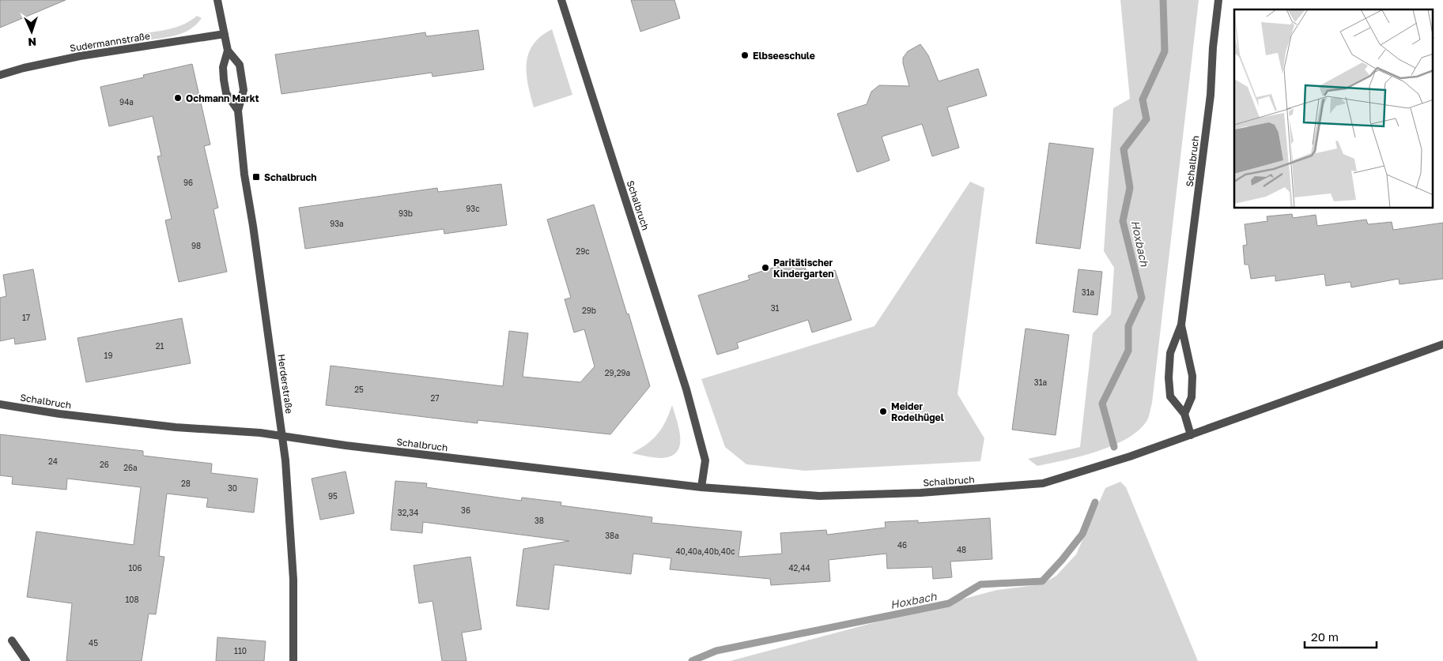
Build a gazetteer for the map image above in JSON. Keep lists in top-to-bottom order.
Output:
{
  "streets": {
    "street": ["Sudermannstraße", "Schalbruch", "Herderstraße"]
  },
  "crossings": [
    ["Sudermannstraße", "Herderstraße"],
    ["Schalbruch", "Herderstraße"]
  ],
  "water": ["Hoxbach"],
  "places": {
    "other": [
      "Elbseeschule",
      "Ochmann Markt",
      "Paritätischer Kindergarten",
      "Meider Rodelhügel"
    ],
    "transit": ["Schalbruch"]
  },
  "house_numbers": [
    "94a",
    "96",
    "93c",
    "93b",
    "93a",
    "98",
    "29c",
    "31a",
    "31",
    "29b",
    "17",
    "21",
    "19",
    "29,29a",
    "31a",
    "25",
    "27",
    "24",
    "26",
    "26a",
    "28",
    "30",
    "95",
    "36",
    "32,34",
    "38",
    "38a",
    "46",
    "48",
    "40,40a,40b,40c",
    "106",
    "42,44",
    "108",
    "45",
    "110"
  ],
  "scale_bar": "20 m",
  "north": "bottom"
}
